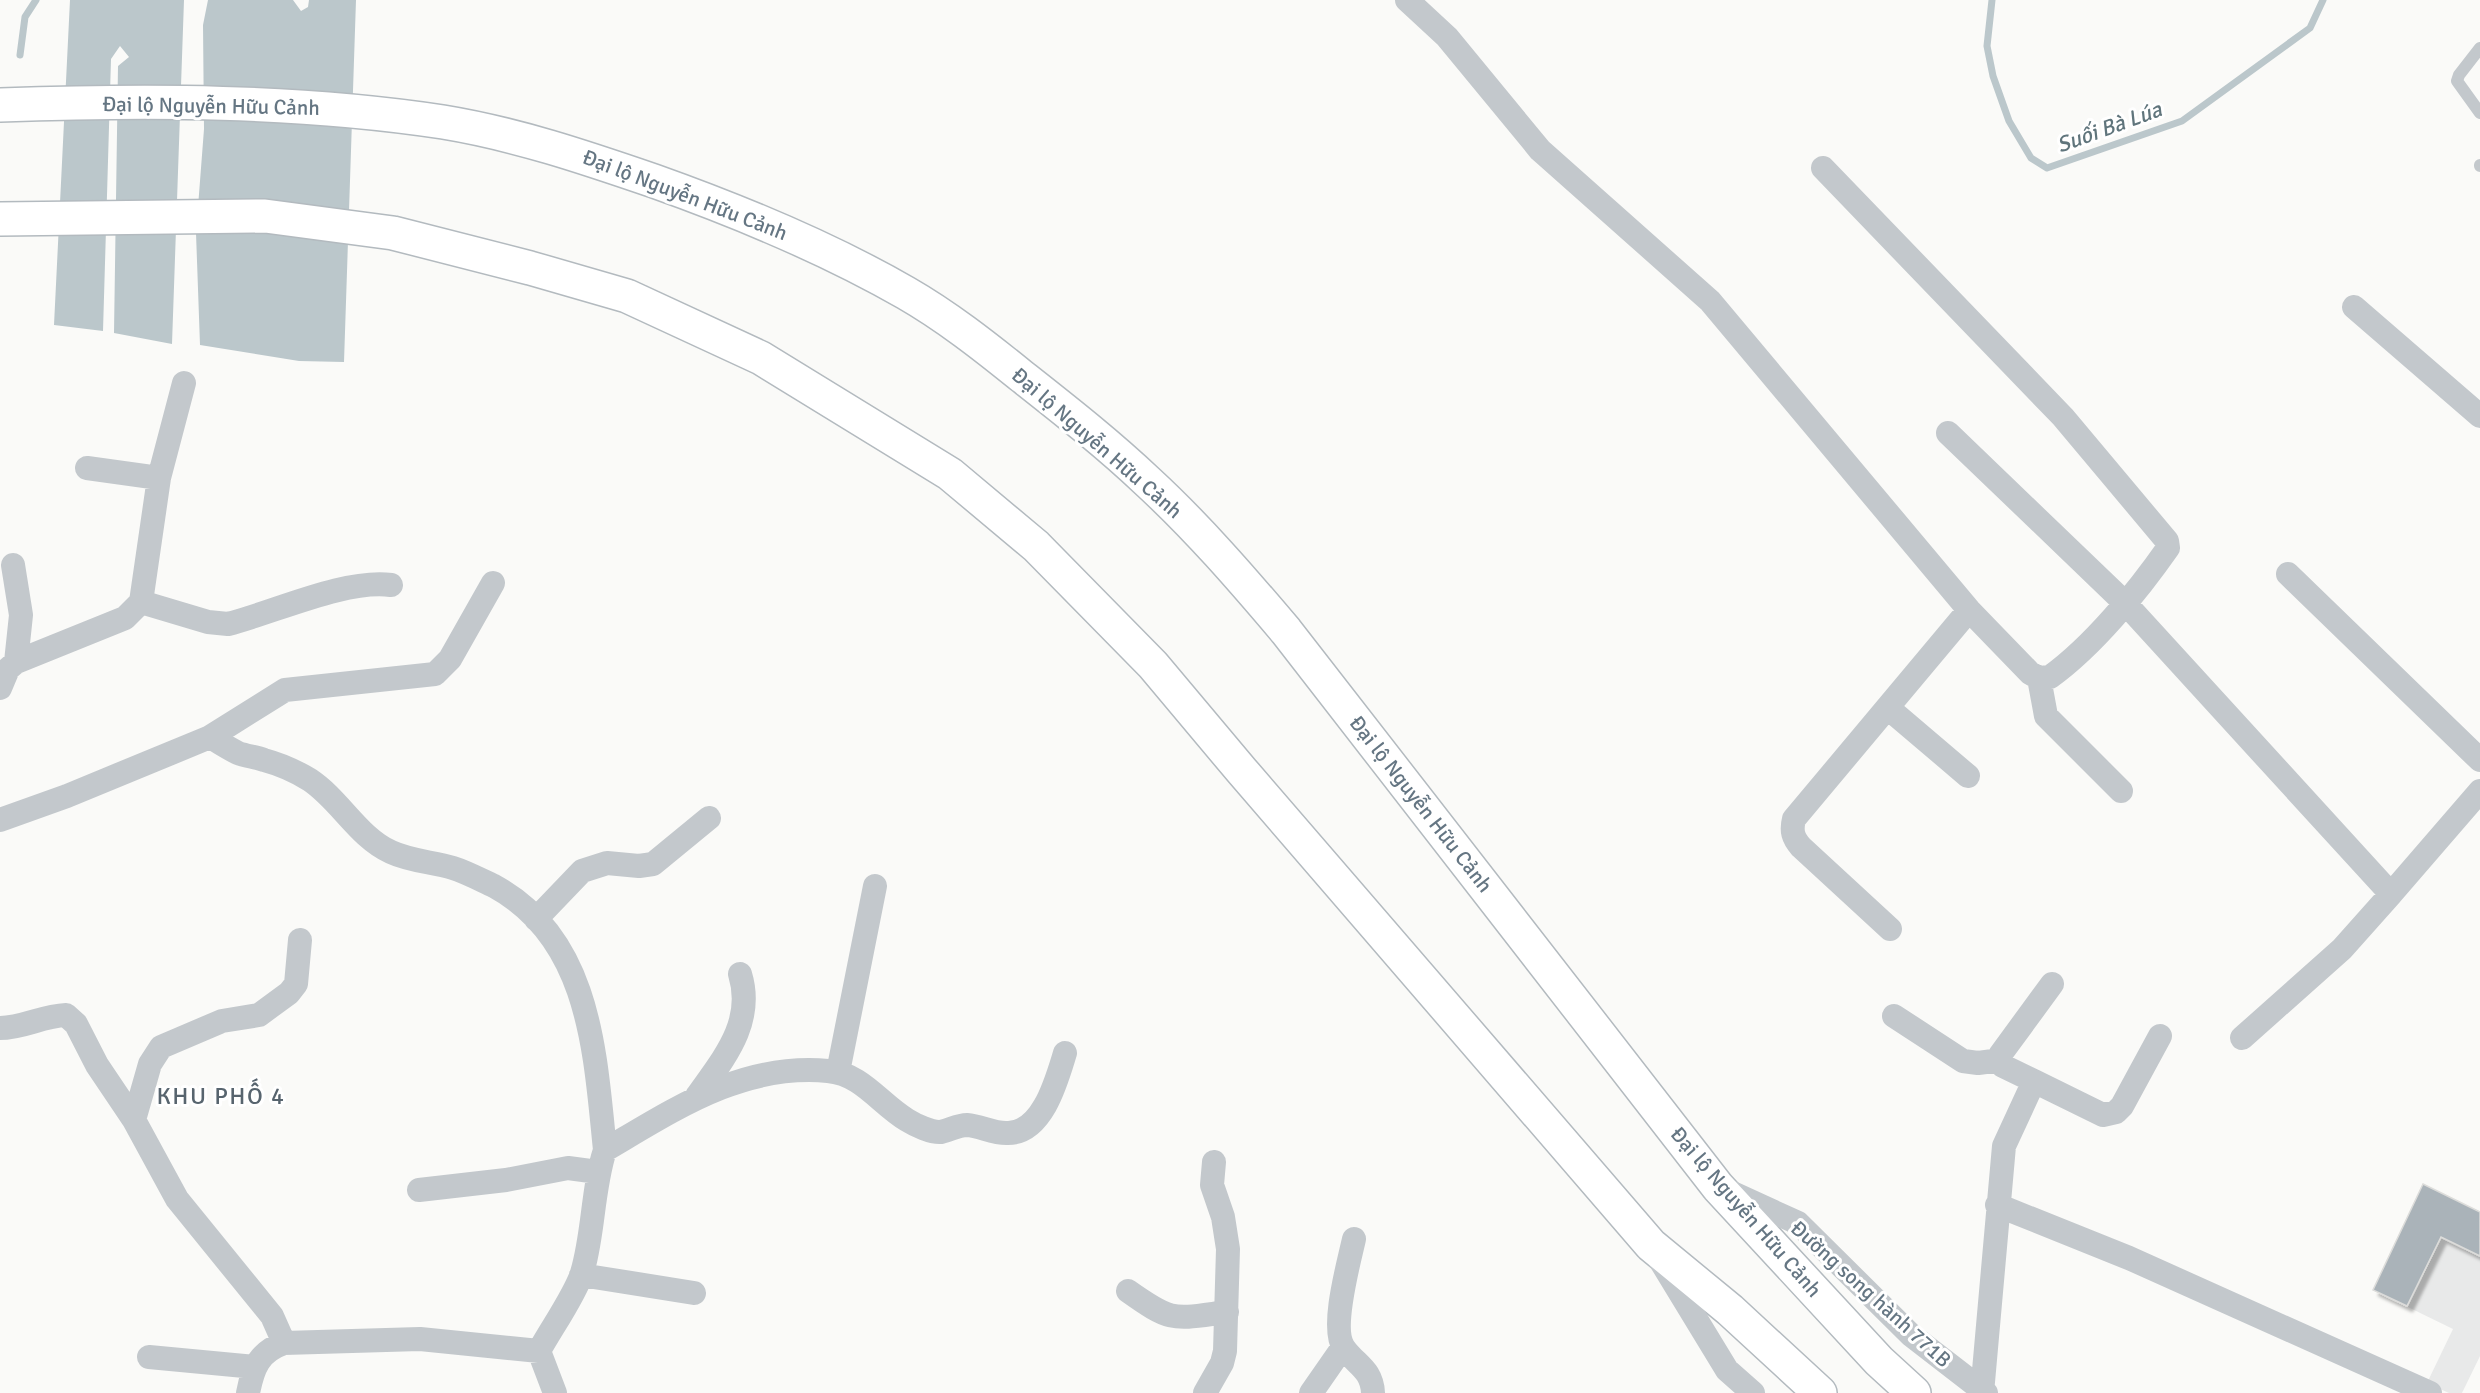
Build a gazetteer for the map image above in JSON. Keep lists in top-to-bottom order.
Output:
{
  "streets": {
    "main road": ["Đại lộ Nguyễn Hữu Cảnh"],
    "street": ["Đường song hành 771B"]
  },
  "crossings": [
    ["Đại lộ Nguyễn Hữu Cảnh", "Đường song hành 771B"]
  ],
  "districts": ["KHU PHỐ 4"],
  "water": ["Suối Bà Lúa"]
}
